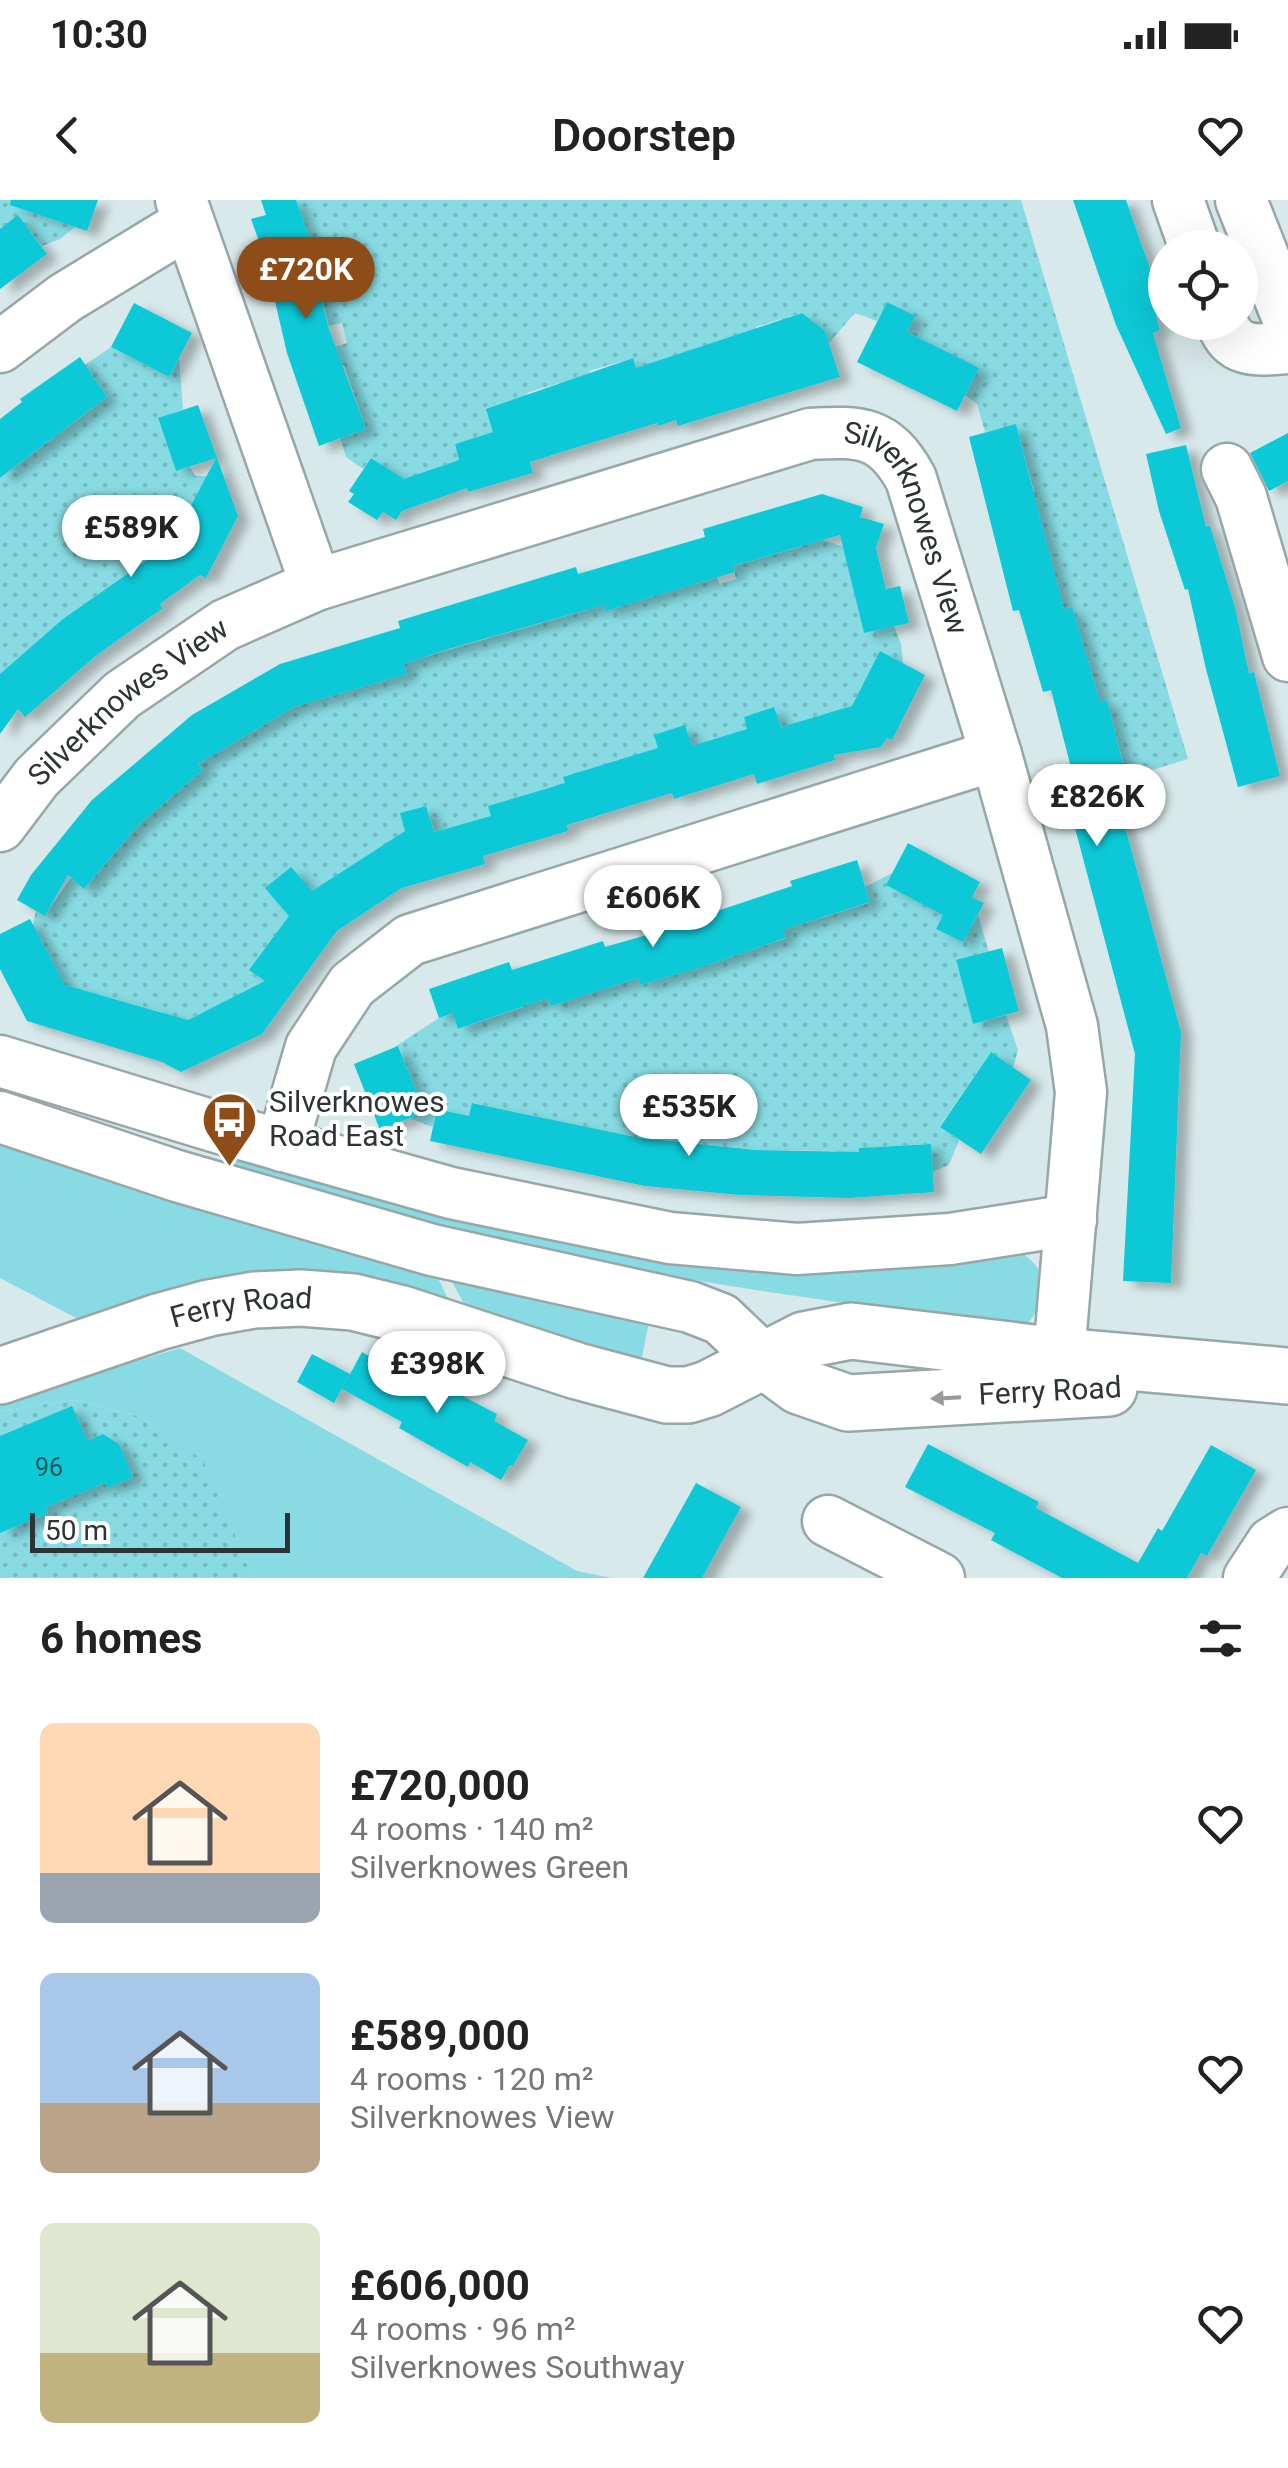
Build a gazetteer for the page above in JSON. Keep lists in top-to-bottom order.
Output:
{
  "streets": {
    "main road": ["Ferry Road"],
    "street": ["Silverknowes View"]
  },
  "crossings": [
    ["Silverknowes View", "Ferry Road"]
  ],
  "places": {
    "bus stop": ["Silverknowes Road East"]
  },
  "house_numbers": ["96"],
  "scale_bar": "50 m",
  "page": {
    "status": "10:30",
    "header": "Doorstep",
    "price": [
      "£720K",
      "£589K",
      "£826K",
      "£606K",
      "£535K",
      "£398K"
    ],
    "scale": "50 m",
    "heading": "6 homes",
    "list": [
      {
        "name": "£720,000",
        "note": "4 rooms · 140 m² · Silverknowes Green"
      },
      {
        "name": "£589,000",
        "note": "4 rooms · 120 m² · Silverknowes View"
      },
      {
        "name": "£606,000",
        "note": "4 rooms · 96 m² · Silverknowes Southway"
      }
    ]
  }
}
